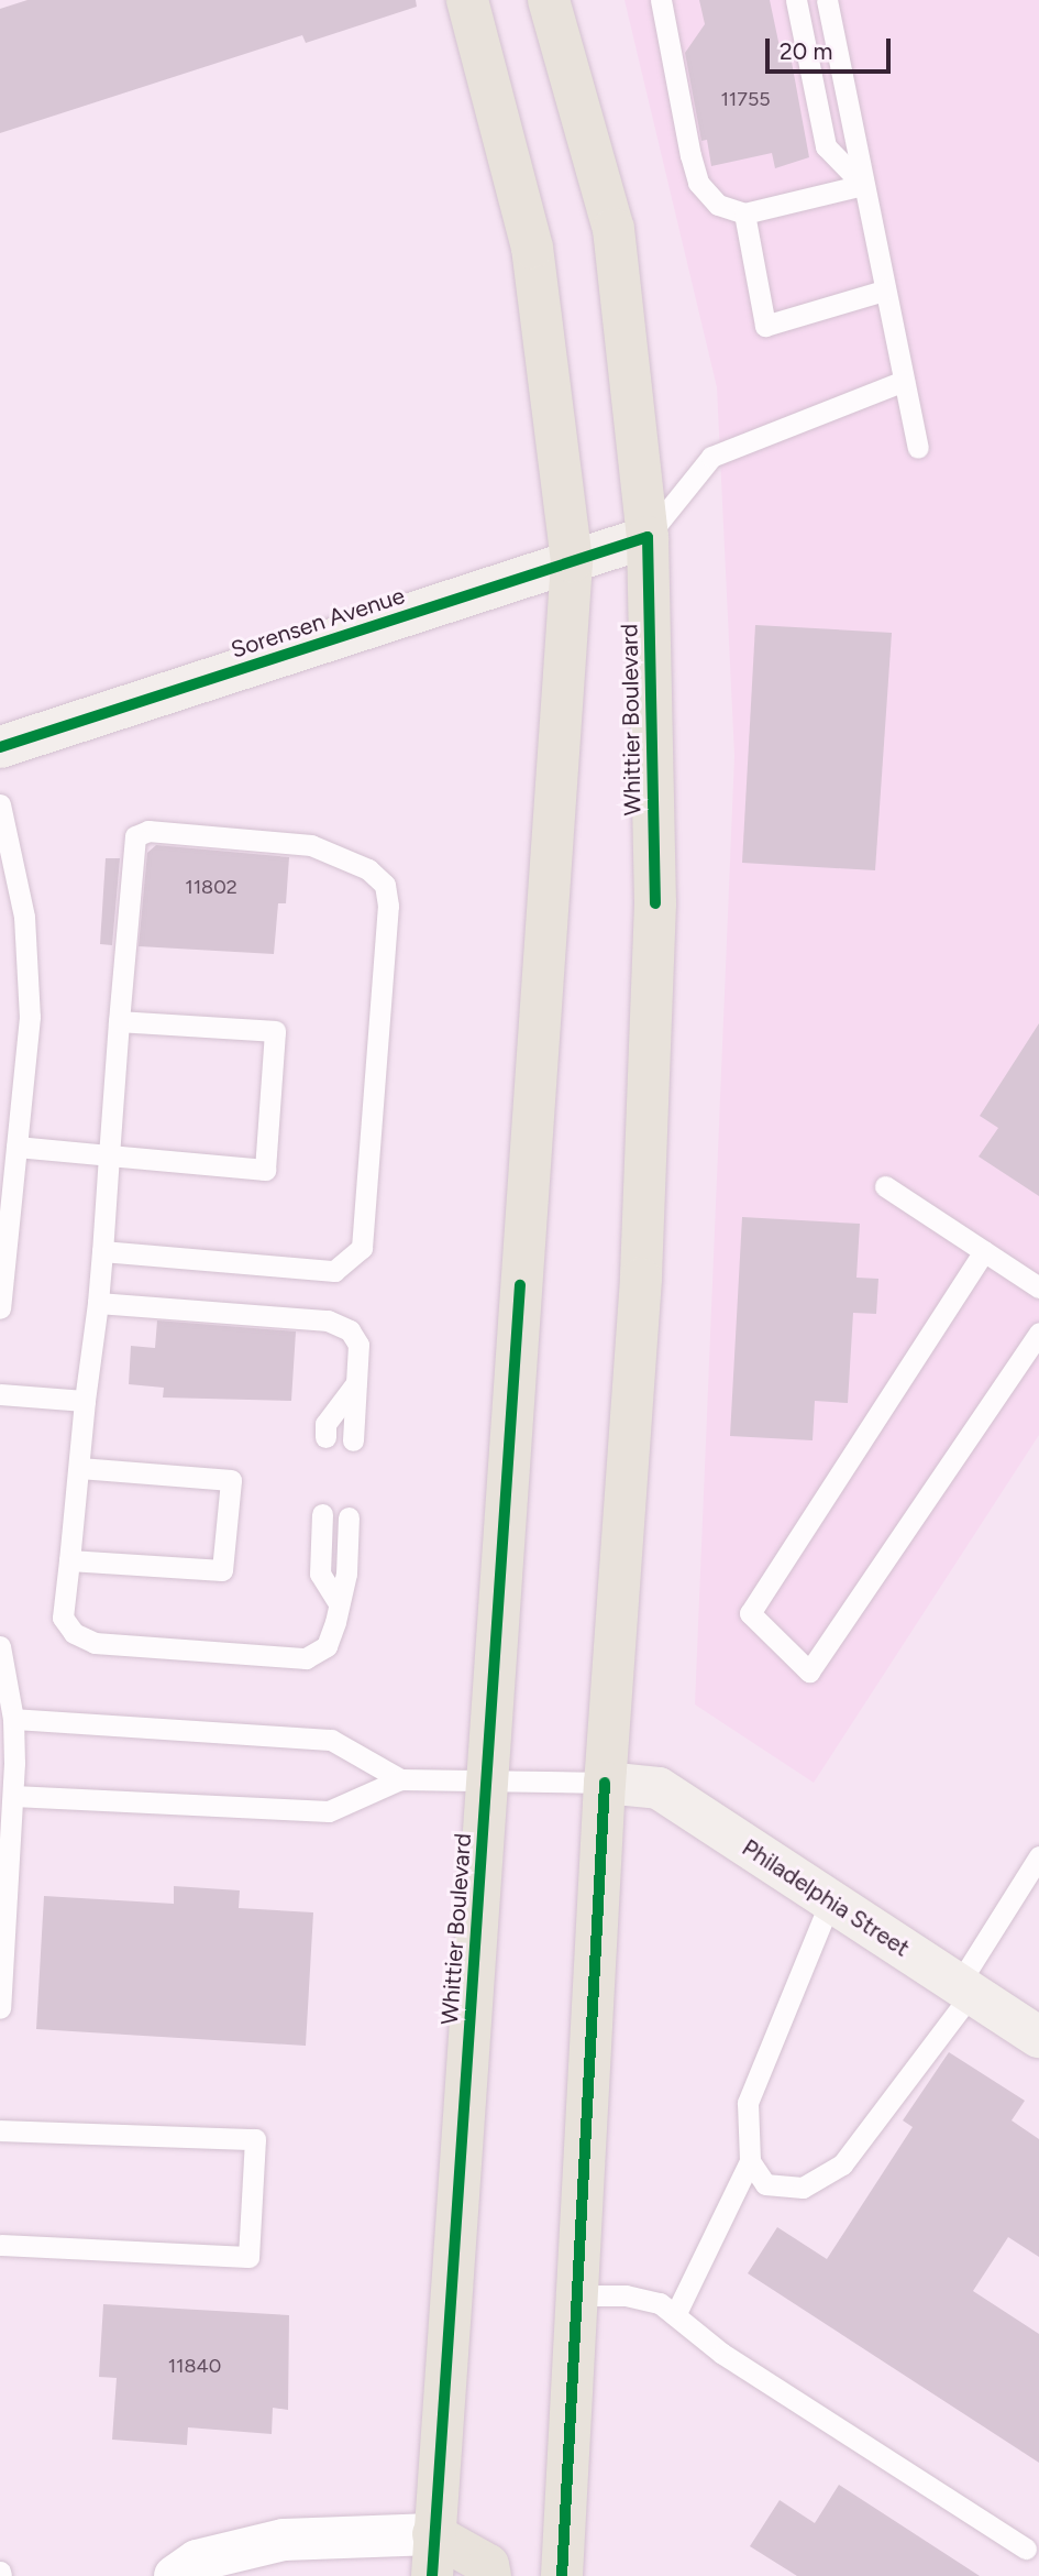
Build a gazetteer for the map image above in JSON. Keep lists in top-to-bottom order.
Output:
{
  "streets": {
    "main road": ["Whittier Boulevard"],
    "street": ["Sorensen Avenue", "Philadelphia Street"]
  },
  "crossings": [
    ["Sorensen Avenue", "Whittier Boulevard"],
    ["Whittier Boulevard", "Philadelphia Street"]
  ],
  "house_numbers": ["11755", "11802", "11840"],
  "scale_bar": "20 m"
}
